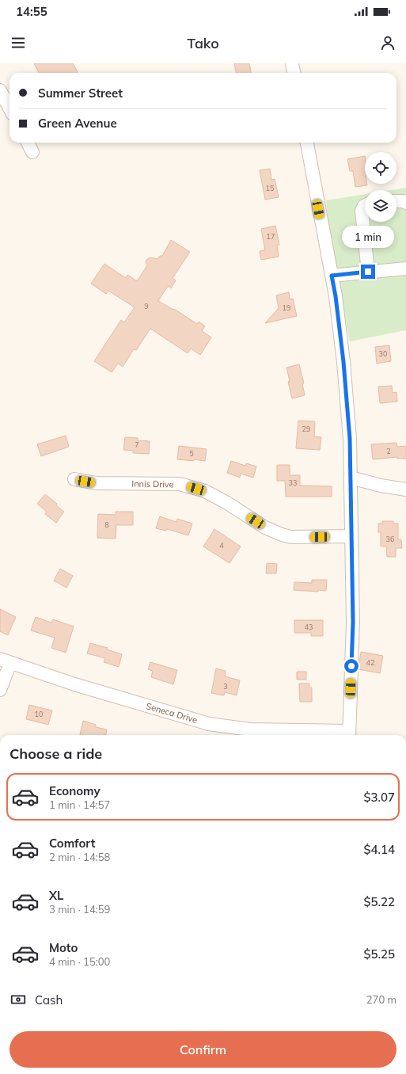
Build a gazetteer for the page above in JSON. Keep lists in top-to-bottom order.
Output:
{
  "streets": {
    "street": ["Innis Drive", "Seneca Drive"]
  },
  "house_numbers": [
    "15",
    "17",
    "9",
    "19",
    "30",
    "29",
    "7",
    "2",
    "5",
    "33",
    "8",
    "36",
    "4",
    "43",
    "42",
    "3",
    "10"
  ],
  "page": {
    "status": "14:55",
    "header": "Tako",
    "banner": ["Summer Street", "Green Avenue"],
    "bubble": "1 min",
    "heading": "Choose a ride",
    "list": [
      {
        "name": "Economy",
        "note": "1 min · 14:57",
        "value": "$3.07"
      },
      {
        "name": "Comfort",
        "note": "2 min · 14:58",
        "value": "$4.14"
      },
      {
        "name": "XL",
        "note": "3 min · 14:59",
        "value": "$5.22"
      },
      {
        "name": "Moto",
        "note": "4 min · 15:00",
        "value": "$5.25"
      }
    ],
    "pay": ["Cash", "270 m"],
    "buttons": "Confirm"
  }
}
